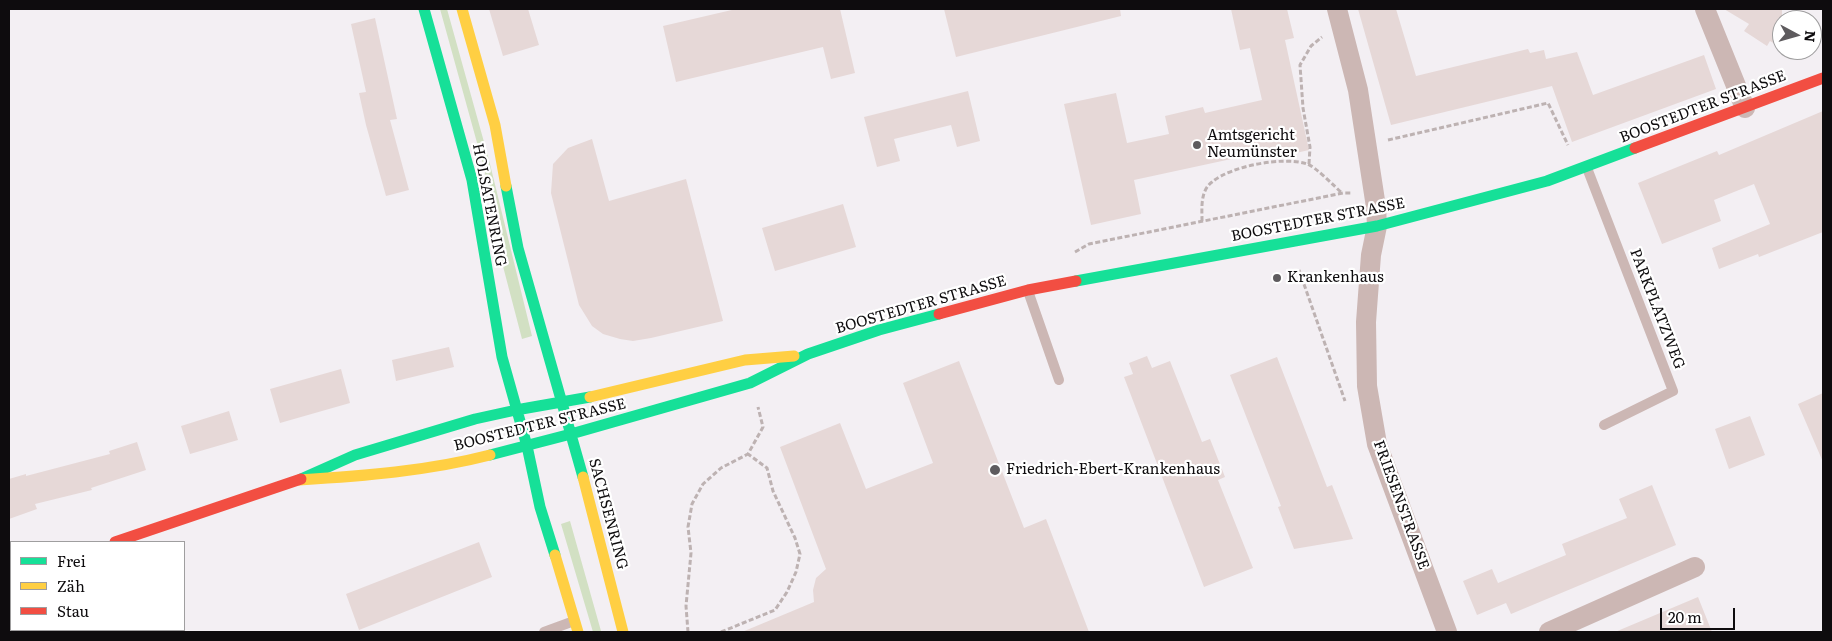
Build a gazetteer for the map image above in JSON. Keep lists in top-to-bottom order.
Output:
{
  "streets": {
    "street": [
      "BOOSTEDTER STRASSE",
      "HOLSATENRING",
      "FRIESENSTRASSE",
      "SACHSENRING"
    ],
    "lane": ["PARKPLATZWEG"]
  },
  "crossings": [
    ["BOOSTEDTER STRASSE", "HOLSATENRING"],
    ["BOOSTEDTER STRASSE", "PARKPLATZWEG"],
    ["BOOSTEDTER STRASSE", "FRIESENSTRASSE"],
    ["BOOSTEDTER STRASSE", "SACHSENRING"],
    ["HOLSATENRING", "SACHSENRING"]
  ],
  "places": ["Amtsgericht Neumünster", "Krankenhaus", "Friedrich-Ebert-Krankenhaus"],
  "legend": ["Frei", "Zäh", "Stau"],
  "scale_bar": "20 m",
  "north": "right"
}
